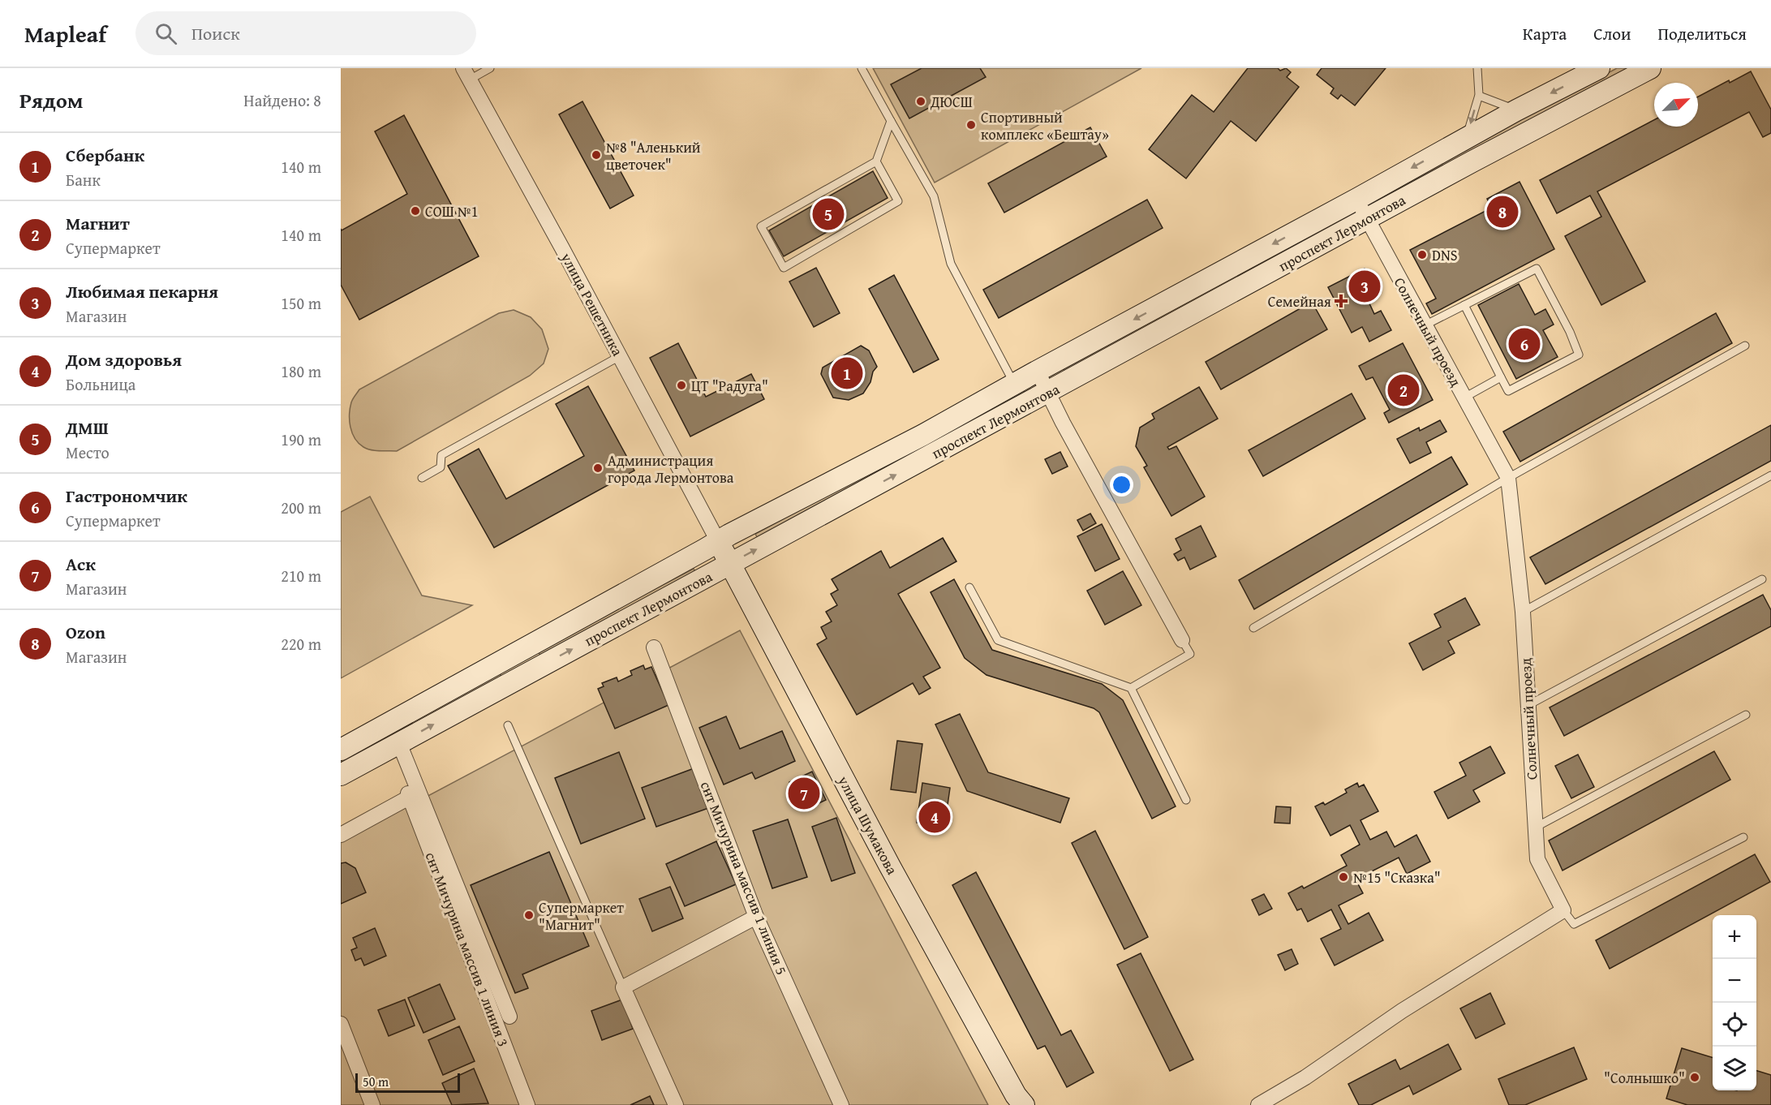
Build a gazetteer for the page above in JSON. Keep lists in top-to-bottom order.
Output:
{
  "streets": {
    "street": [
      "проспект Лермонтова",
      "улица Решетника",
      "Солнечный проезд",
      "улица Шумакова",
      "снт Мичурина массив 1 линия 5",
      "снт Мичурина массив 1 линия 3"
    ]
  },
  "crossings": [
    ["проспект Лермонтова", "улица Решетника"],
    ["проспект Лермонтова", "Солнечный проезд"],
    ["проспект Лермонтова", "улица Шумакова"],
    ["улица Решетника", "улица Шумакова"]
  ],
  "places": {
    "other": [
      "ДЮСШ",
      "Спортивный комплекс «Бештау»",
      "№8 \"Аленький цветочек\"",
      "СОШ №1",
      "DNS",
      "ЦТ \"Радуга\"",
      "Администрация города Лермонтова",
      "№15 \"Сказка\"",
      "Супермаркет \"Магнит\"",
      "\"Солнышко\""
    ],
    "health": ["Семейная"]
  },
  "scale_bar": "50 m",
  "north": "top right",
  "page": {
    "header": "Mapleaf",
    "search": "Поиск",
    "nav": ["Карта", "Слои", "Поделиться"],
    "heading": ["Рядом", "Найдено: 8"],
    "list": [
      {
        "mark": "1",
        "name": "Сбербанк",
        "note": "Банк",
        "value": "140 m"
      },
      {
        "mark": "2",
        "name": "Магнит",
        "note": "Супермаркет",
        "value": "140 m"
      },
      {
        "mark": "3",
        "name": "Любимая пекарня",
        "note": "Магазин",
        "value": "150 m"
      },
      {
        "mark": "4",
        "name": "Дом здоровья",
        "note": "Больница",
        "value": "180 m"
      },
      {
        "mark": "5",
        "name": "ДМШ",
        "note": "Место",
        "value": "190 m"
      },
      {
        "mark": "6",
        "name": "Гастрономчик",
        "note": "Супермаркет",
        "value": "200 m"
      },
      {
        "mark": "7",
        "name": "Аск",
        "note": "Магазин",
        "value": "210 m"
      },
      {
        "mark": "8",
        "name": "Ozon",
        "note": "Магазин",
        "value": "220 m"
      }
    ],
    "pins": [
      "8",
      "5",
      "3",
      "6",
      "1",
      "2",
      "7",
      "4"
    ],
    "map_buttons": ["+", "−"],
    "scale": "50 m"
  }
}
